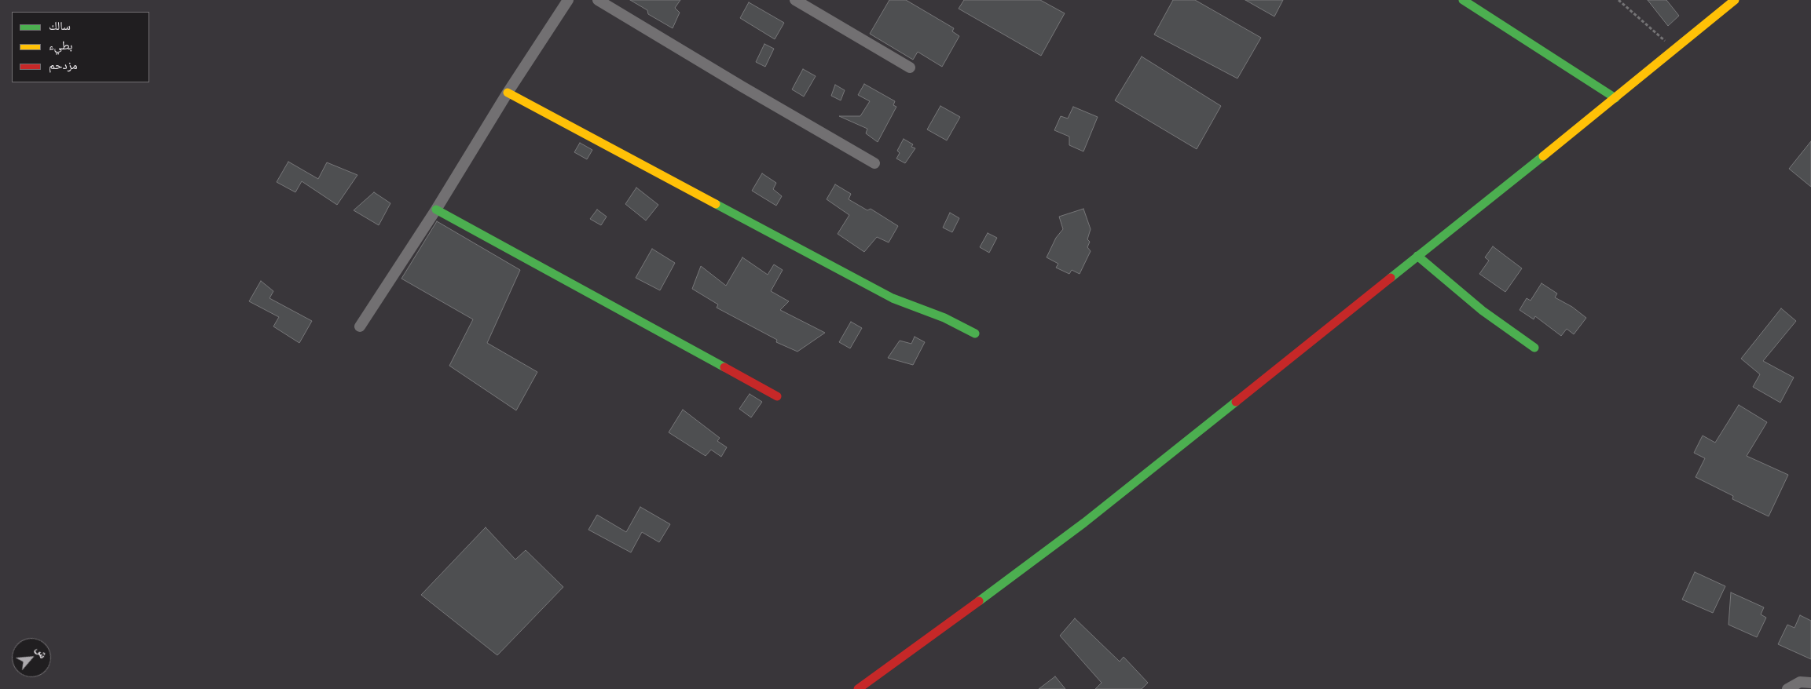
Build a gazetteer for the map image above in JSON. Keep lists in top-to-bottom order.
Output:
{
  "legend": ["سالك", "بطيء", "مزدحم"],
  "north": "top right"
}
